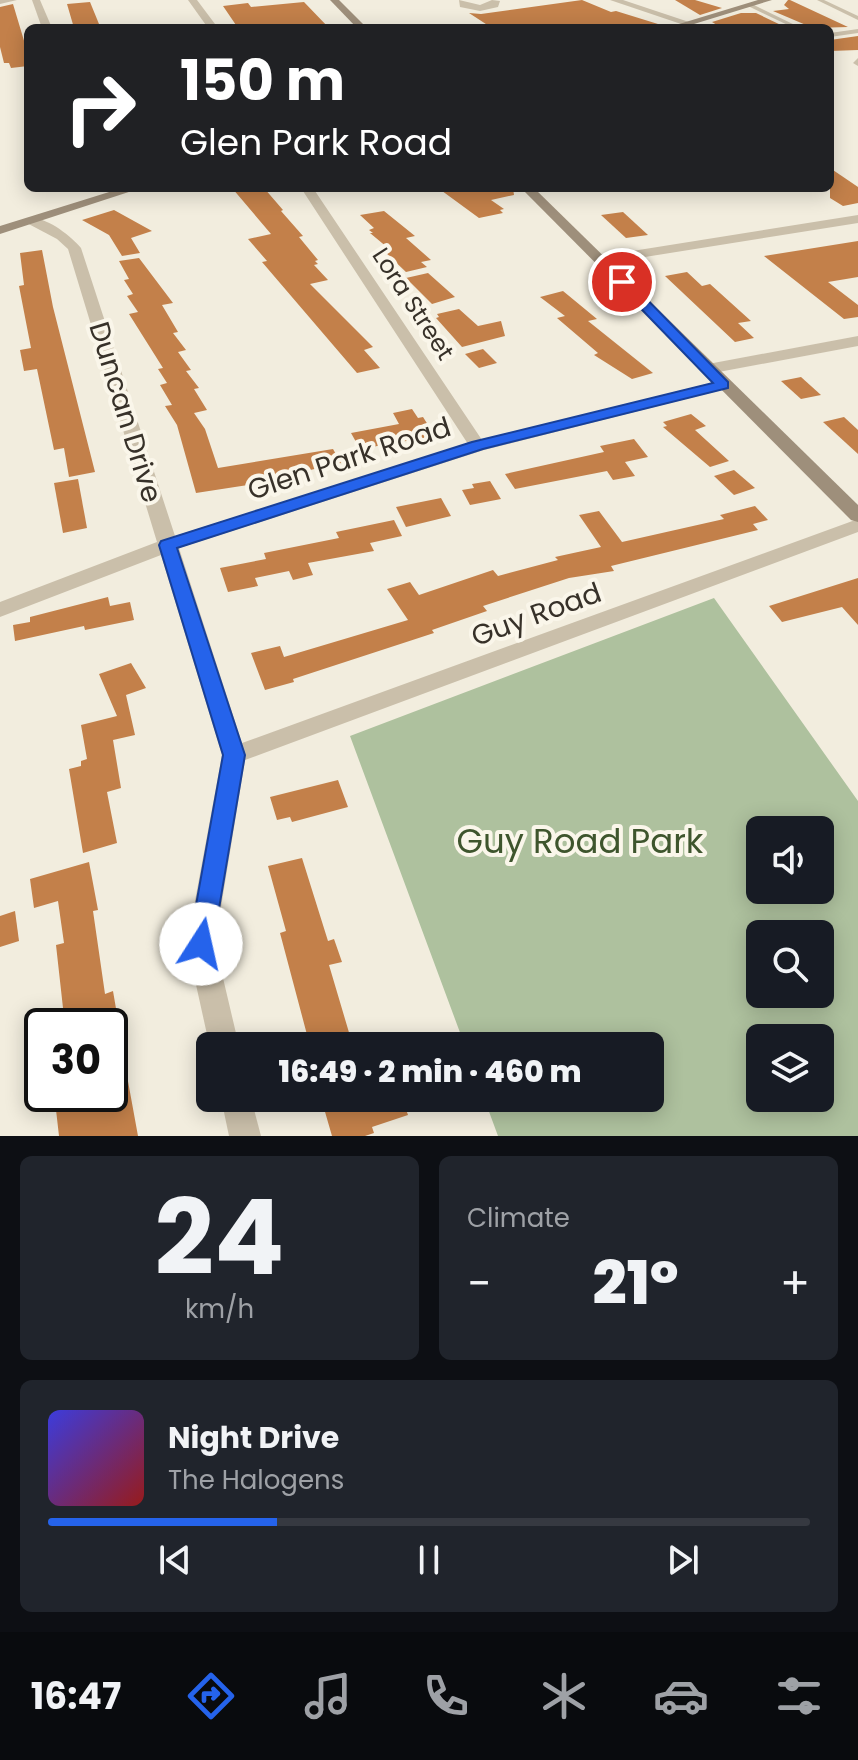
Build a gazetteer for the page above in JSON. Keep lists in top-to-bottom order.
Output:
{
  "streets": {
    "street": [
      "Lora Street",
      "Duncan Drive",
      "Glen Park Road",
      "Guy Road"
    ]
  },
  "crossings": [
    ["Lora Street", "Glen Park Road"],
    ["Duncan Drive", "Glen Park Road"],
    ["Duncan Drive", "Guy Road"]
  ],
  "parks": ["Guy Road Park"],
  "page": {
    "turn": ["150 m", "Glen Park Road"],
    "limit": "30",
    "trip": "16:49 · 2 min · 460 m",
    "tile": [
      ["24", "km/h"],
      "Climate"
    ],
    "heat": ["−", "21°", "+"],
    "song": ["Night Drive", "The Halogens"],
    "tabs": "16:47"
  }
}
